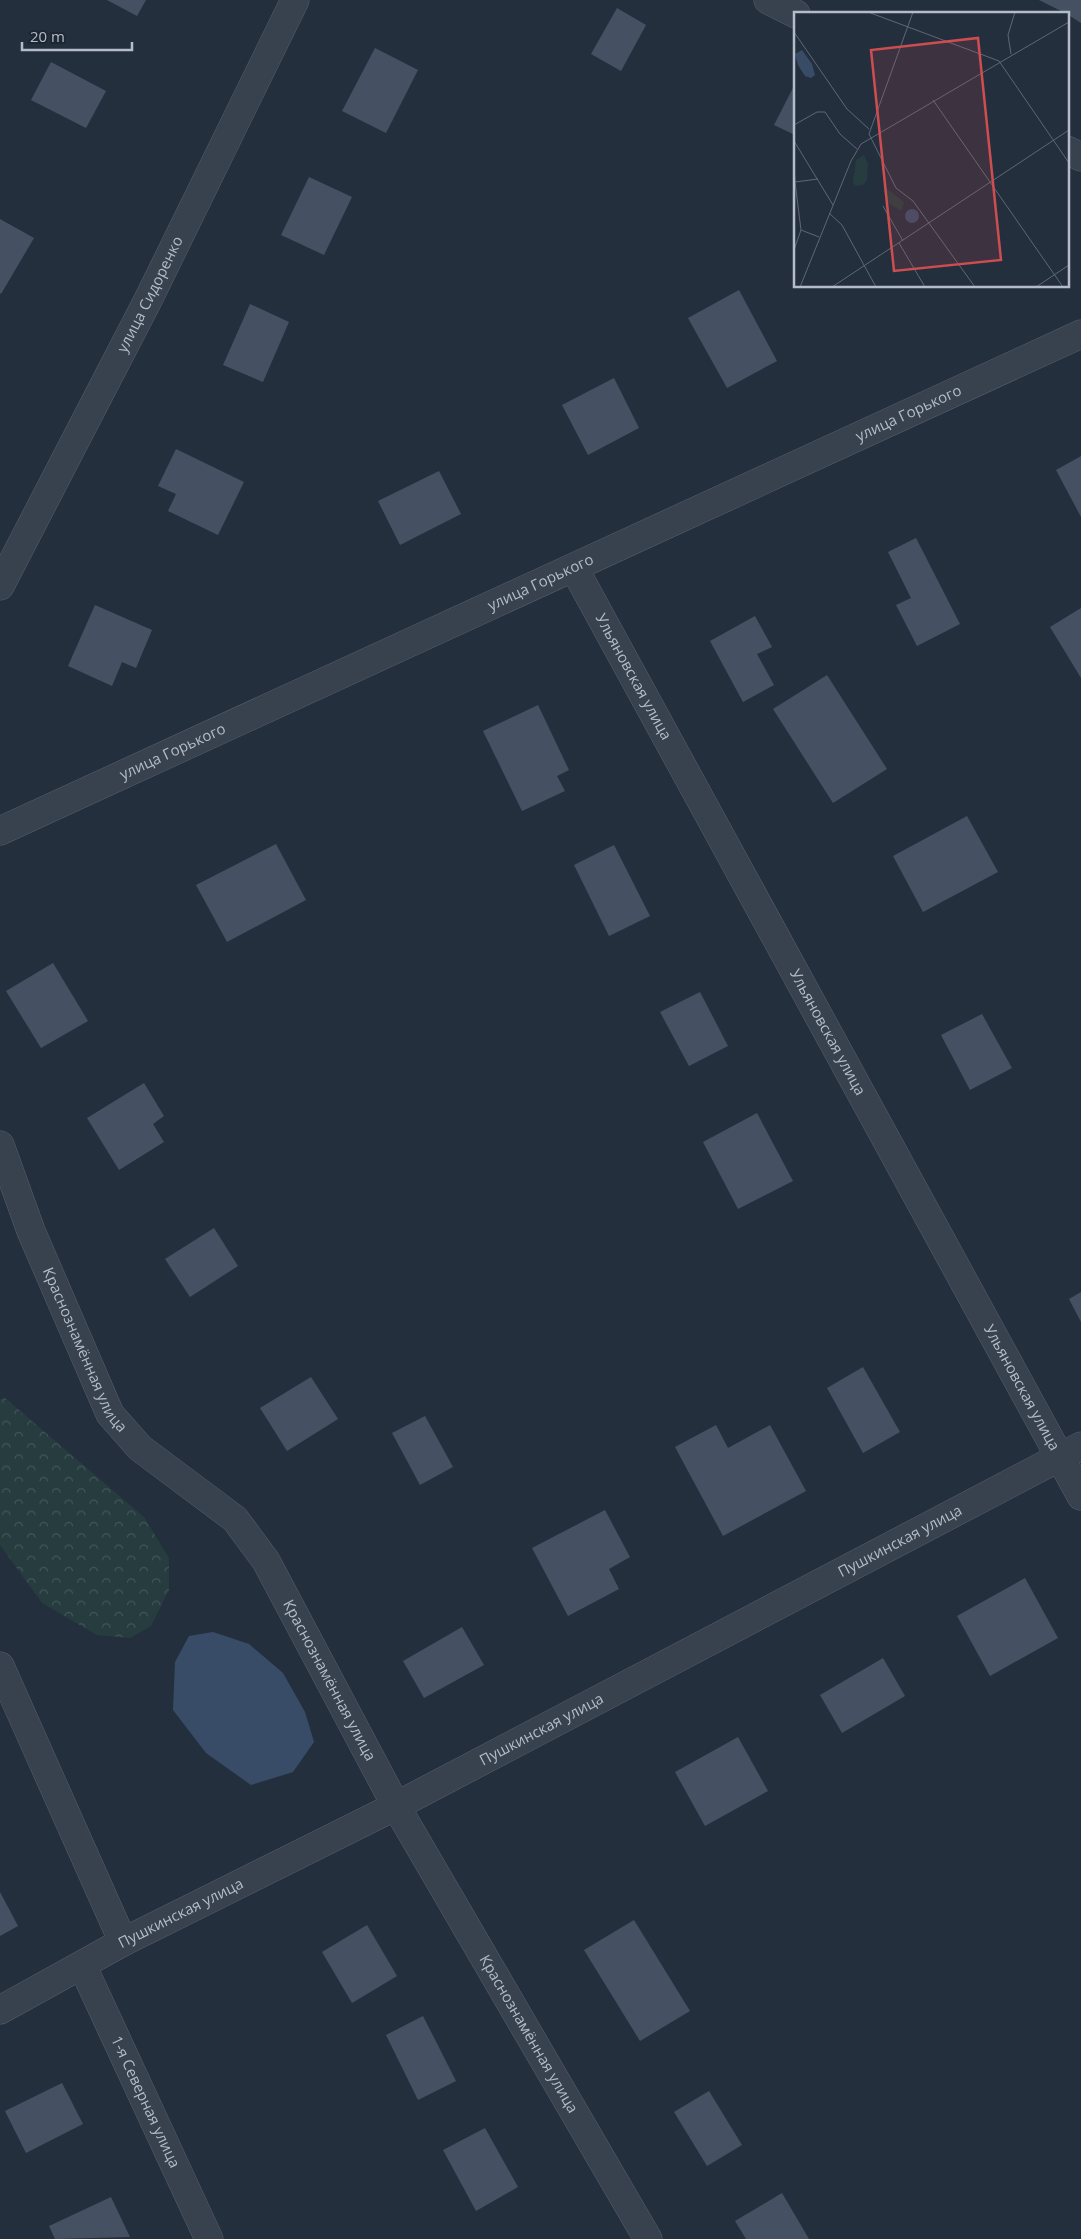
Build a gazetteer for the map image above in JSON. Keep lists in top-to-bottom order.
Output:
{
  "streets": {
    "street": [
      "улица Сидоренко",
      "улица Горького",
      "Ульяновская улица",
      "Краснознамённая улица",
      "Пушкинская улица",
      "1-я Северная улица"
    ]
  },
  "crossings": [
    ["улица Горького", "Ульяновская улица"],
    ["Ульяновская улица", "Пушкинская улица"],
    ["Краснознамённая улица", "Пушкинская улица"],
    ["Пушкинская улица", "1-я Северная улица"]
  ],
  "scale_bar": "20 m"
}
